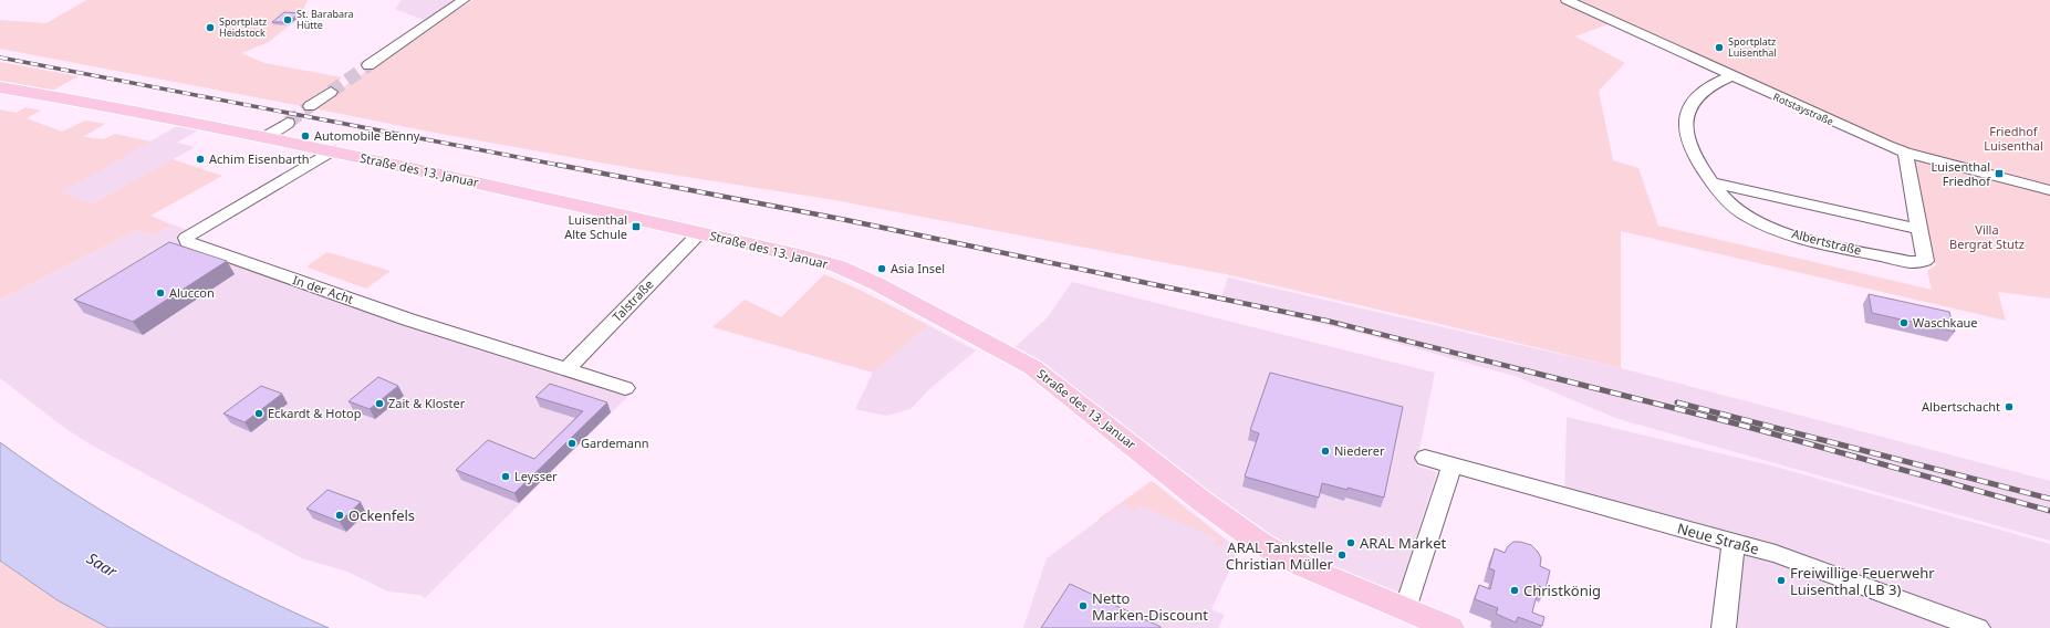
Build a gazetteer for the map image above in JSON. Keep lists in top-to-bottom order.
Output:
{
  "streets": {
    "main road": ["Straße des 13. Januar"],
    "street": [
      "Rotstaystraße",
      "Albertstraße",
      "In der Acht",
      "Talstraße",
      "Neue Straße"
    ]
  },
  "crossings": [
    ["Rotstaystraße", "Albertstraße"],
    ["Straße des 13. Januar", "In der Acht"],
    ["Straße des 13. Januar", "Talstraße"],
    ["In der Acht", "Talstraße"]
  ],
  "water": ["Saar"],
  "parks": ["Friedhof Luisenthal", "Villa Bergrat Stutz"],
  "places": {
    "other": [
      "St. Barabara Hütte",
      "Sportplatz Heidstock",
      "Sportplatz Luisenthal",
      "Automobile Benny",
      "Achim Eisenbarth",
      "Asia Insel",
      "Aluccon",
      "Waschkaue",
      "Zait & Kloster",
      "Albertschacht",
      "Eckardt & Hotop",
      "Gardemann",
      "Niederer",
      "Leysser",
      "Ockenfels",
      "ARAL Market",
      "ARAL Tankstelle Christian Müller",
      "Freiwillige Feuerwehr Luisenthal (LB 3)",
      "Christkönig",
      "Netto Marken-Discount"
    ],
    "transit": ["Luisenthal Friedhof", "Luisenthal Alte Schule"]
  }
}
